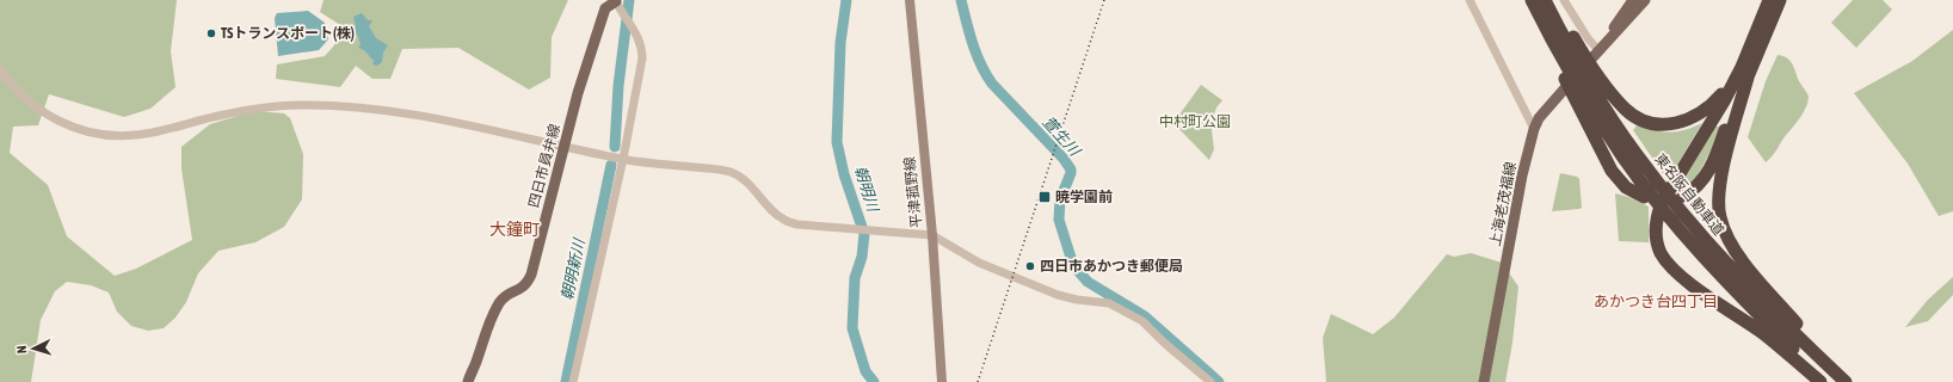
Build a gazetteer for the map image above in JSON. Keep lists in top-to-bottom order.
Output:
{
  "streets": {
    "highway": ["東名阪自動車道"],
    "main road": ["四日市員弁線", "平津菰野線", "上海老茂福線"]
  },
  "districts": ["大鐘町", "あかつき台四丁目"],
  "water": ["萱生川", "朝明川", "朝明新川"],
  "parks": ["中村町公園"],
  "places": {
    "other": ["TSトランスポート(株)", "四日市あかつき郵便局"],
    "transit": ["暁学園前"]
  },
  "north": "left"
}
